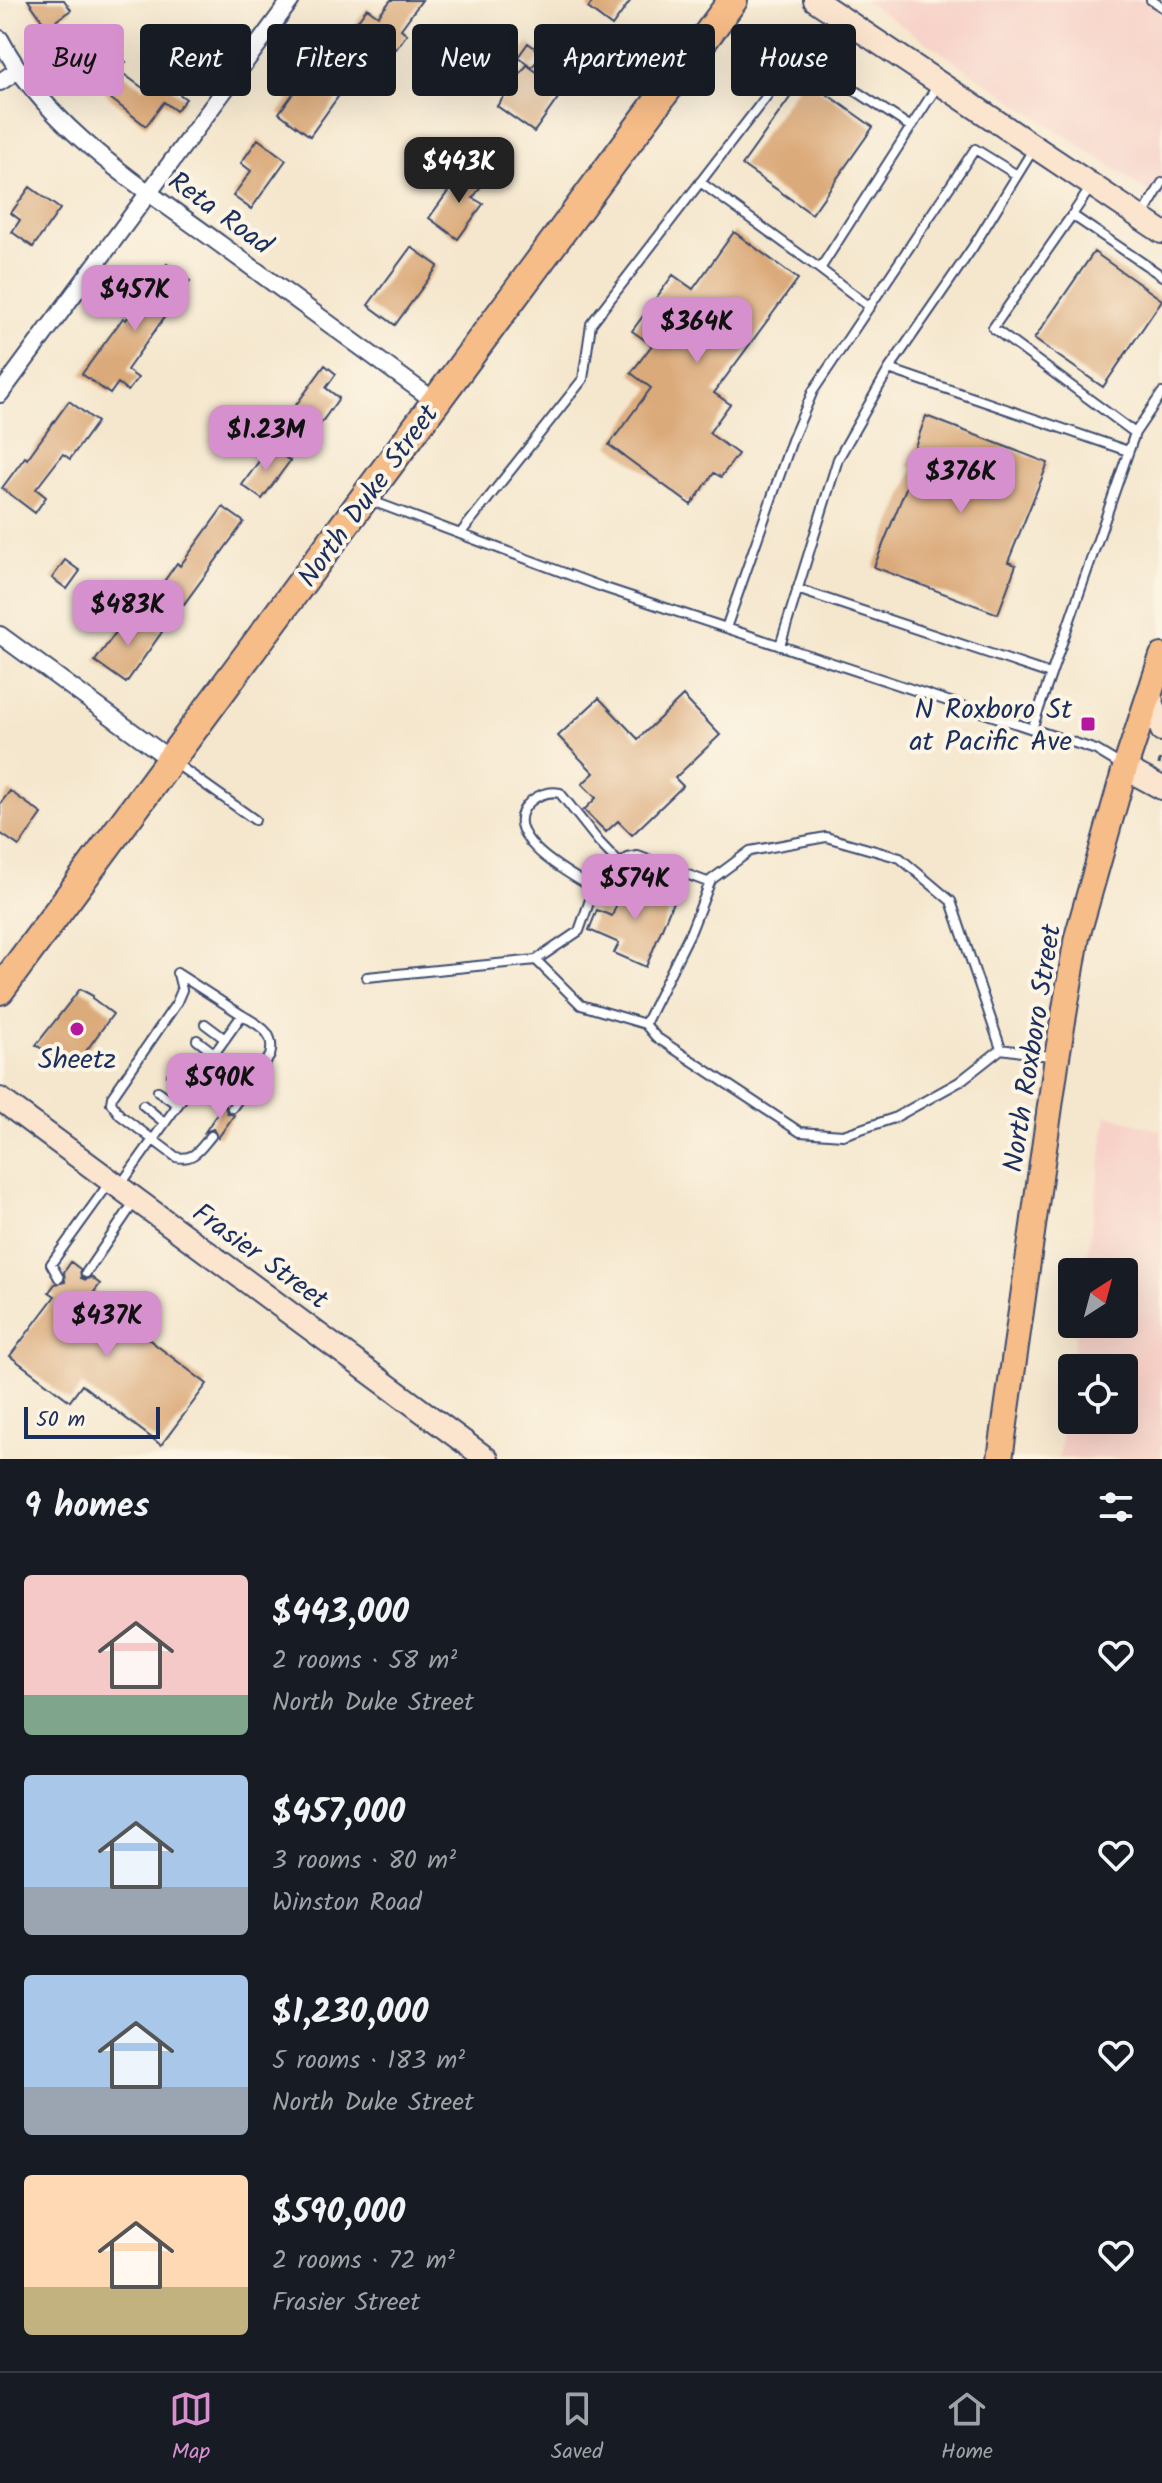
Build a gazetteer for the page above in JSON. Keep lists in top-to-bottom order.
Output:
{
  "streets": {
    "highway": ["North Duke Street"],
    "main road": ["North Roxboro Street"],
    "street": ["Reta Road", "Frasier Street"]
  },
  "crossings": [
    ["Reta Road", "North Duke Street"]
  ],
  "places": {
    "transit": ["N Roxboro St at Pacific Ave"],
    "other": ["Sheetz"]
  },
  "scale_bar": "50 m",
  "north": "top right",
  "page": {
    "chip": [
      "Buy",
      "Rent",
      "Filters",
      "New",
      "Apartment",
      "House"
    ],
    "price": [
      "$443K",
      "$457K",
      "$364K",
      "$1.23M",
      "$376K",
      "$483K",
      "$574K",
      "$590K",
      "$437K"
    ],
    "scale": "50 m",
    "heading": "9 homes",
    "list": [
      {
        "name": "$443,000",
        "note": "2 rooms · 58 m² · North Duke Street"
      },
      {
        "name": "$457,000",
        "note": "3 rooms · 80 m² · Winston Road"
      },
      {
        "name": "$1,230,000",
        "note": "5 rooms · 183 m² · North Duke Street"
      },
      {
        "name": "$590,000",
        "note": "2 rooms · 72 m² · Frasier Street"
      }
    ],
    "tabs": ["Map", "Saved", "Home"]
  }
}
